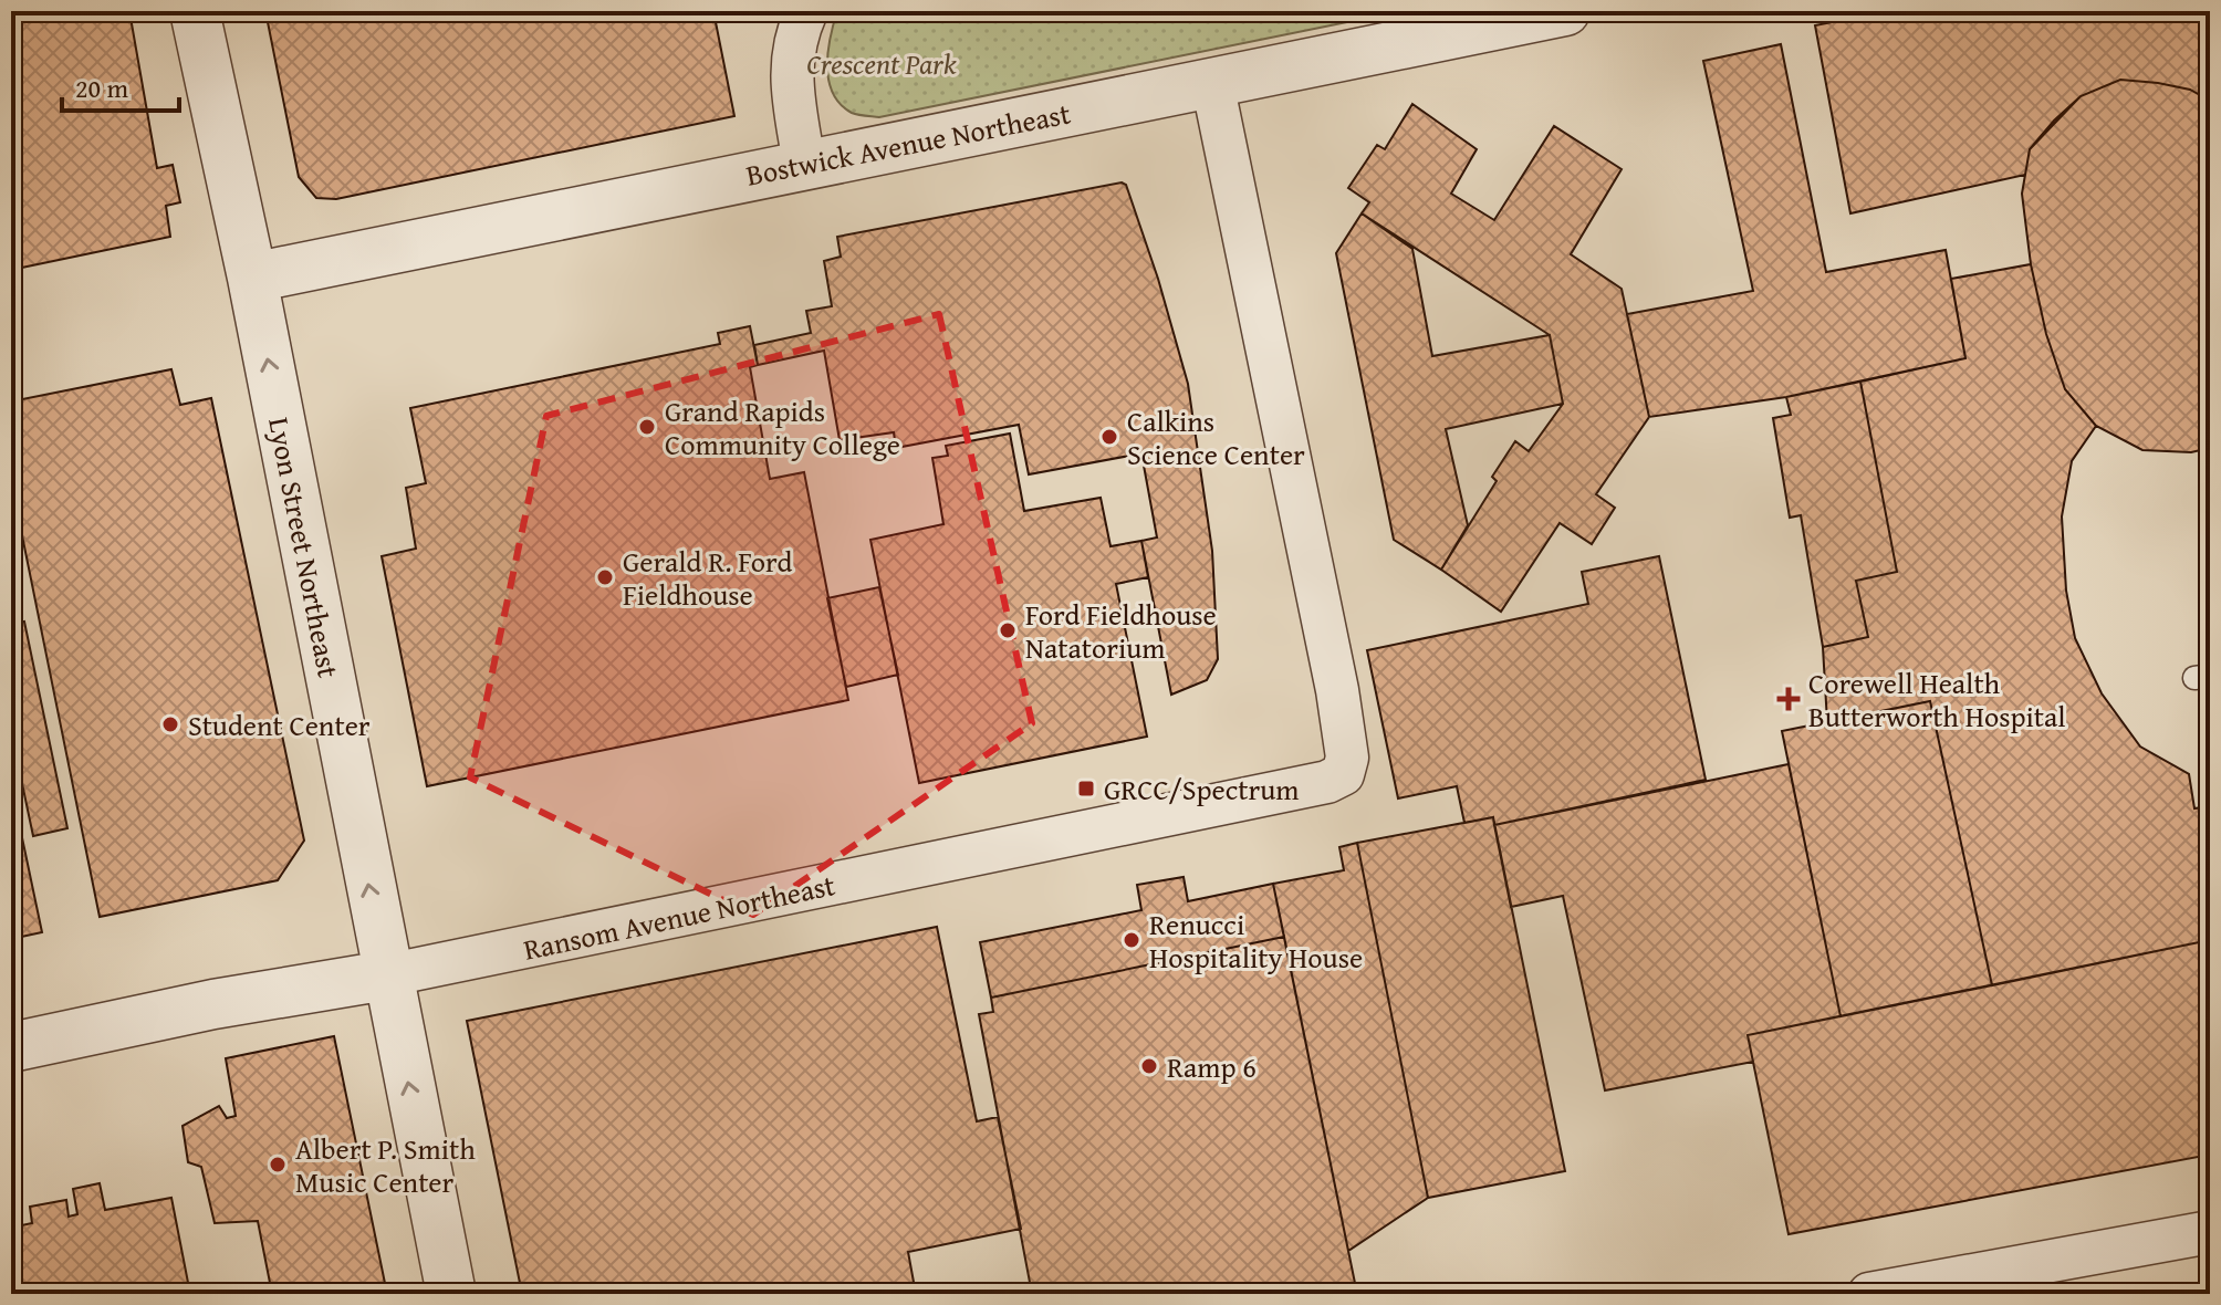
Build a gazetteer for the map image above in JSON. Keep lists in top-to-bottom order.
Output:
{
  "streets": {
    "street": ["Bostwick Avenue Northeast", "Lyon Street Northeast", "Ransom Avenue Northeast"]
  },
  "crossings": [
    ["Bostwick Avenue Northeast", "Lyon Street Northeast"],
    ["Bostwick Avenue Northeast", "Ransom Avenue Northeast"],
    ["Lyon Street Northeast", "Ransom Avenue Northeast"]
  ],
  "one_way": ["Lyon Street Northeast"],
  "parks": ["Crescent Park"],
  "places": {
    "other": [
      "Grand Rapids Community College",
      "Calkins Science Center",
      "Gerald R. Ford Fieldhouse",
      "Ford Fieldhouse Natatorium",
      "Student Center",
      "Renucci Hospitality House",
      "Ramp 6",
      "Albert P. Smith Music Center"
    ],
    "health": ["Corewell Health Butterworth Hospital"],
    "transit": ["GRCC/Spectrum"]
  },
  "scale_bar": "20 m"
}
